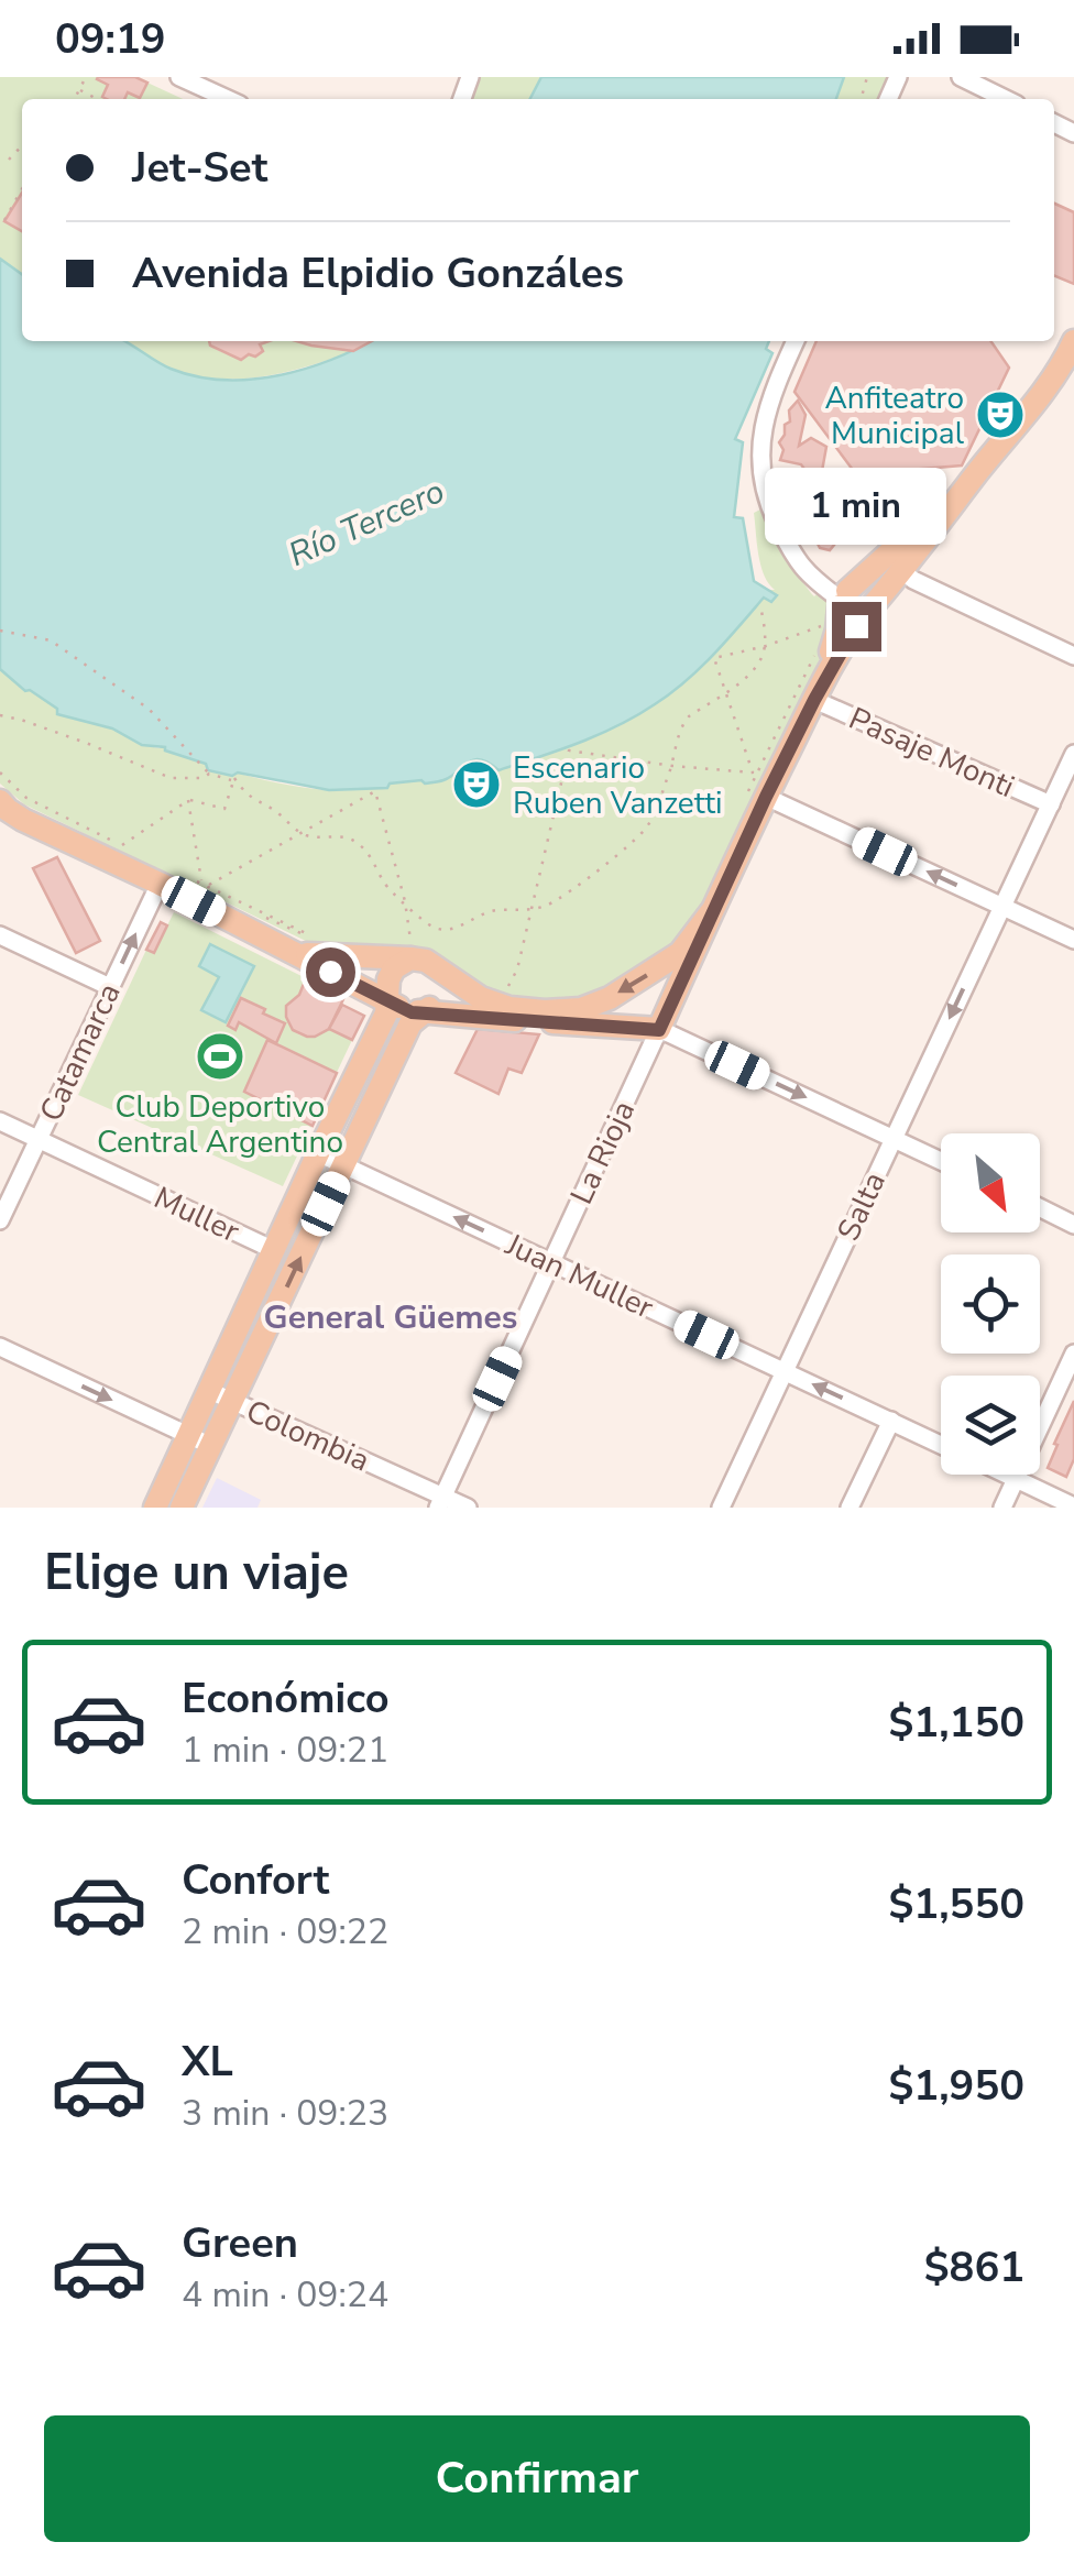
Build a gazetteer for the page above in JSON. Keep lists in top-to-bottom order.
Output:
{
  "streets": {
    "main road": ["La Rioja"],
    "street": [
      "Pasaje Monti",
      "Catamarca",
      "Salta",
      "Muller",
      "Juan Muller",
      "Colombia"
    ]
  },
  "crossings": [
    ["Pasaje Monti", "La Rioja"],
    ["Pasaje Monti", "Salta"],
    ["Catamarca", "Muller"],
    ["La Rioja", "Juan Muller"],
    ["La Rioja", "Colombia"],
    ["Salta", "Juan Muller"]
  ],
  "one_way": ["Juan Muller", "Colombia"],
  "districts": ["General Güemes"],
  "water": ["Río Tercero"],
  "places": {
    "theatre": ["Anfiteatro Municipal", "Escenario Ruben Vanzetti"],
    "sports": ["Club Deportivo Central Argentino"]
  },
  "north": "bottom right",
  "page": {
    "status": "09:19",
    "banner": ["Jet-Set", "Avenida Elpidio Gonzáles"],
    "bubble": "1 min",
    "heading": "Elige un viaje",
    "list": [
      {
        "name": "Económico",
        "note": "1 min · 09:21",
        "value": "$1,150"
      },
      {
        "name": "Confort",
        "note": "2 min · 09:22",
        "value": "$1,550"
      },
      {
        "name": "XL",
        "note": "3 min · 09:23",
        "value": "$1,950"
      },
      {
        "name": "Green",
        "note": "4 min · 09:24",
        "value": "$861"
      }
    ],
    "buttons": "Confirmar"
  }
}
